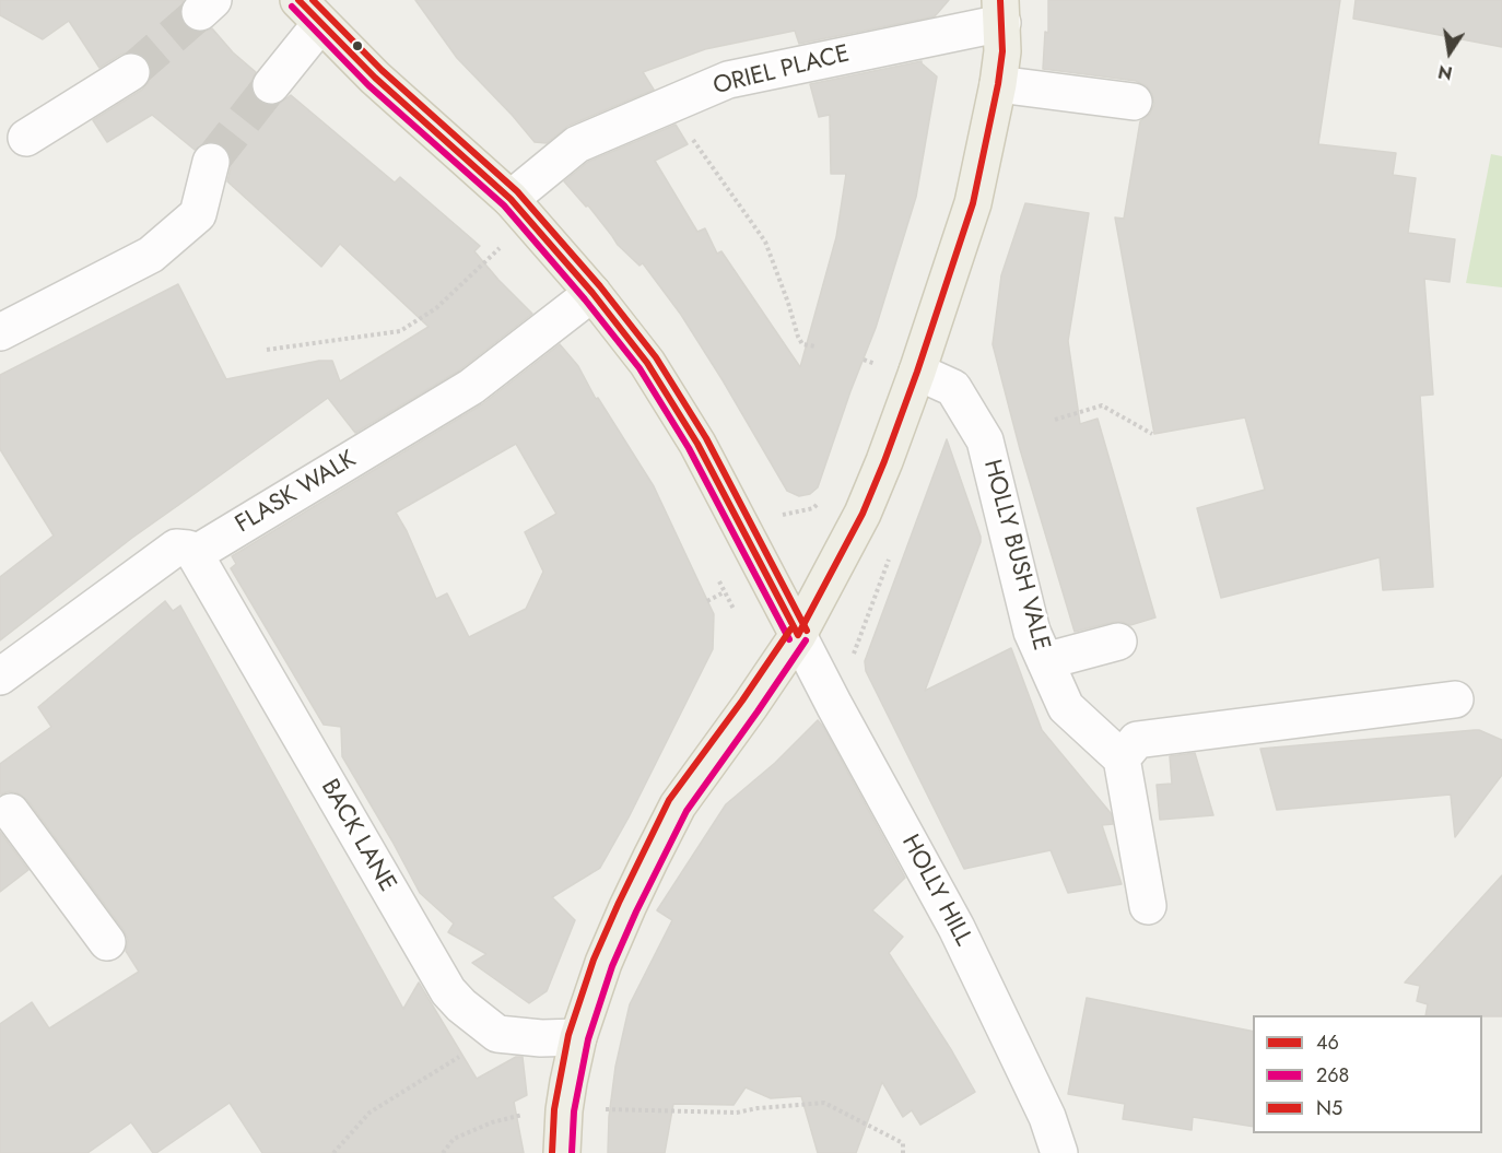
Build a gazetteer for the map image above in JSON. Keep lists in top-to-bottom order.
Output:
{
  "streets": {
    "street": [
      "ORIEL PLACE",
      "FLASK WALK",
      "HOLLY BUSH VALE",
      "BACK LANE",
      "HOLLY HILL"
    ]
  },
  "crossings": [
    ["FLASK WALK", "BACK LANE"]
  ],
  "lines": ["transit line 46", "transit line N5", "transit line 268"],
  "legend": ["46", "268", "N5"],
  "north": "bottom"
}
